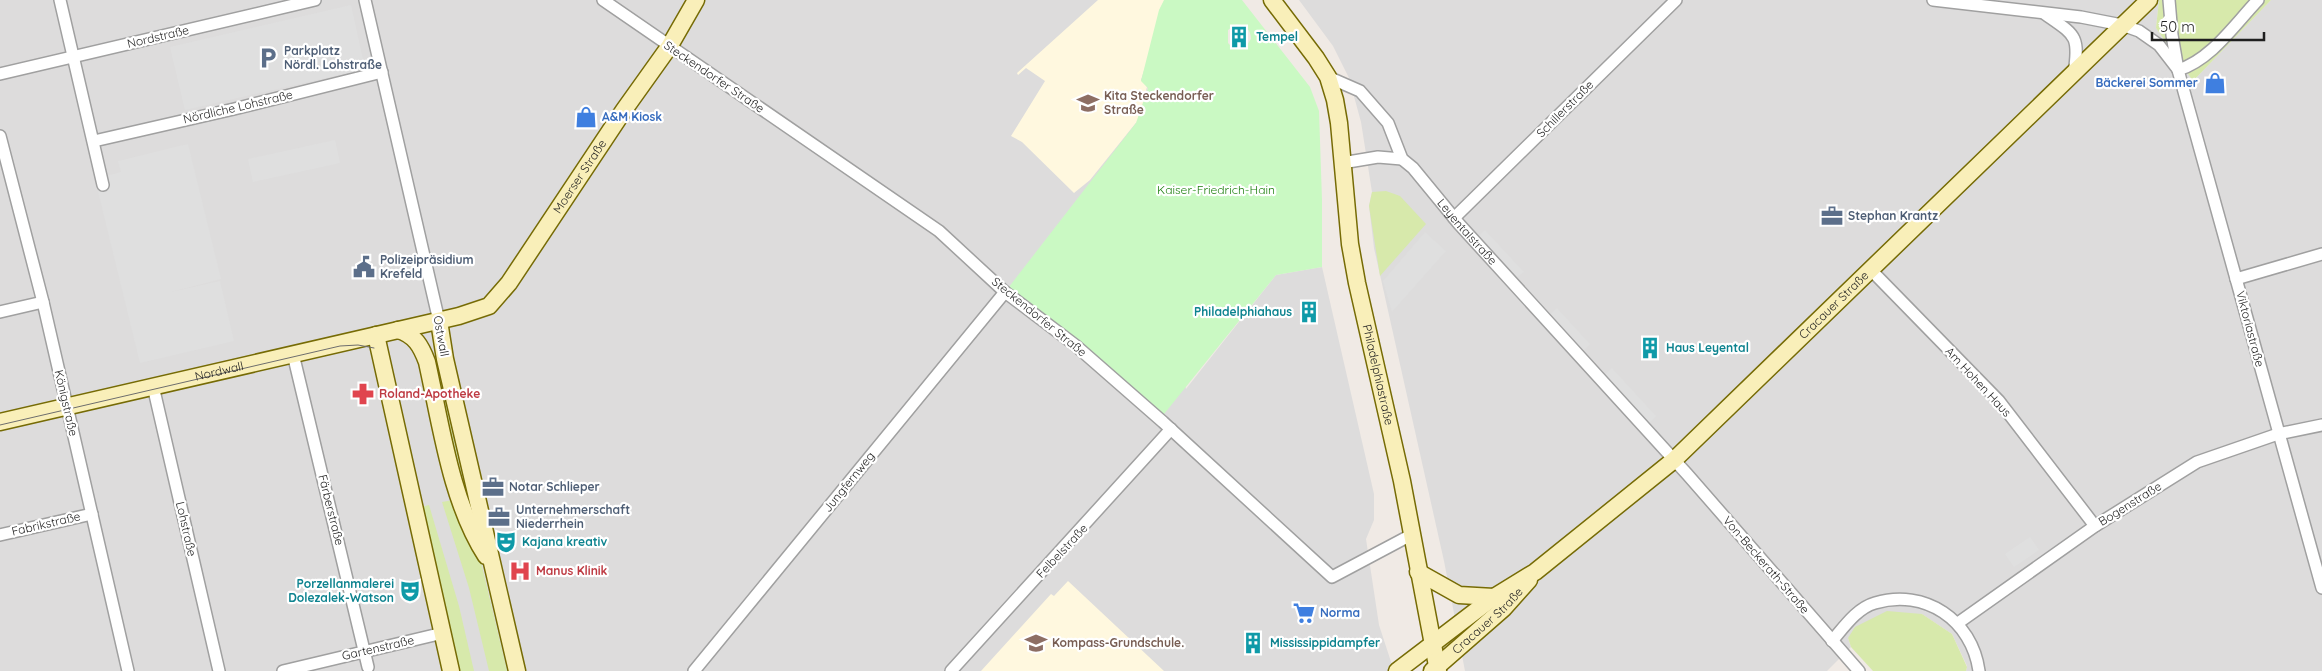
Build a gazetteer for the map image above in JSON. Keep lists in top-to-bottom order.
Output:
{
  "streets": {
    "street": [
      "Nordstraße",
      "Steckendorfer Straße",
      "Nördliche Lohstraße",
      "Schillerstraße",
      "Moerser Straße",
      "Leyentalstraße",
      "Cracauer Straße",
      "Viktoriastraße",
      "Ostwall",
      "Nordwall",
      "Philadelphiastraße",
      "Am Hohen Haus",
      "Königstraße",
      "Jungfernweg",
      "Bogenstraße",
      "Färberstraße",
      "Fabrikstraße",
      "Lohstraße",
      "Felbelstraße",
      "Von-Beckerath-Straße",
      "Gartenstraße"
    ]
  },
  "crossings": [
    ["Steckendorfer Straße", "Moerser Straße"],
    ["Steckendorfer Straße", "Philadelphiastraße"],
    ["Steckendorfer Straße", "Jungfernweg"],
    ["Steckendorfer Straße", "Felbelstraße"],
    ["Nördliche Lohstraße", "Ostwall"],
    ["Schillerstraße", "Leyentalstraße"],
    ["Moerser Straße", "Ostwall"],
    ["Moerser Straße", "Nordwall"],
    ["Leyentalstraße", "Cracauer Straße"],
    ["Leyentalstraße", "Philadelphiastraße"],
    ["Leyentalstraße", "Von-Beckerath-Straße"],
    ["Cracauer Straße", "Viktoriastraße"],
    ["Cracauer Straße", "Philadelphiastraße"],
    ["Cracauer Straße", "Am Hohen Haus"],
    ["Cracauer Straße", "Von-Beckerath-Straße"],
    ["Viktoriastraße", "Bogenstraße"],
    ["Ostwall", "Nordwall"],
    ["Nordwall", "Königstraße"],
    ["Nordwall", "Färberstraße"],
    ["Nordwall", "Lohstraße"],
    ["Am Hohen Haus", "Bogenstraße"],
    ["Königstraße", "Fabrikstraße"],
    ["Färberstraße", "Gartenstraße"]
  ],
  "parks": ["Kaiser-Friedrich-Hain"],
  "places": {
    "building": [
      "Tempel",
      "Philadelphiahaus",
      "Haus Leyental",
      "Mississippidampfer"
    ],
    "parking": ["Parkplatz Nördl. Lohstraße"],
    "shop": ["Bäckerei Sommer", "A&M Kiosk"],
    "school or university": ["Kita Steckendorfer Straße", "Kompass-Grundschule."],
    "office": ["Stephan Krantz", "Notar Schlieper", "Unternehmerschaft Niederrhein"],
    "public building": ["Polizeipräsidium Krefeld"],
    "pharmacy": ["Roland-Apotheke"],
    "theatre": ["Kajana kreativ", "Porzellanmalerei Dolezalek-Watson"],
    "hospital": ["Manus Klinik"],
    "supermarket": ["Norma"]
  },
  "scale_bar": "50 m"
}
